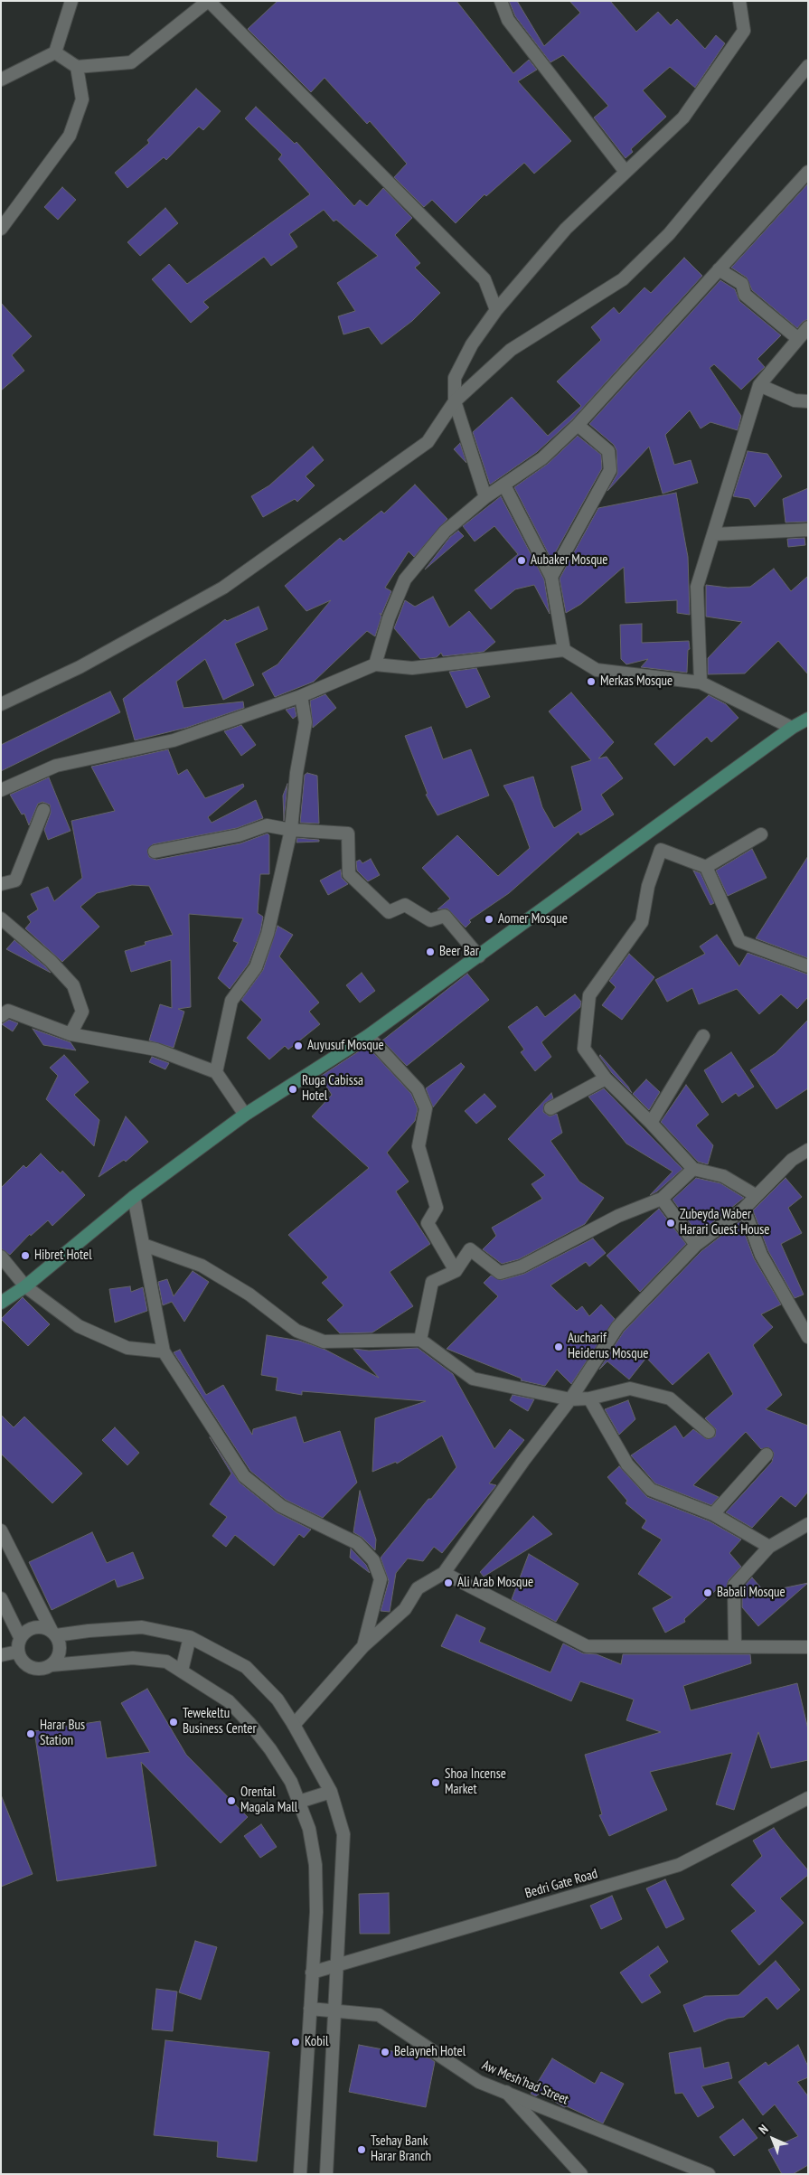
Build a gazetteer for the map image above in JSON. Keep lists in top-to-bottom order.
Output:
{
  "streets": {
    "street": ["Bedri Gate Road", "Aw Mesh'had Street"]
  },
  "places": [
    "Aubaker Mosque",
    "Merkas Mosque",
    "Aomer Mosque",
    "Beer Bar",
    "Auyusuf Mosque",
    "Ruga Cabissa Hotel",
    "Zubeyda Waber Harari Guest House",
    "Hibret Hotel",
    "Aucharif Heiderus Mosque",
    "Ali Arab Mosque",
    "Babali Mosque",
    "Tewekeltu Business Center",
    "Harar Bus Station",
    "Shoa Incense Market",
    "Orental Magala Mall",
    "Kobil",
    "Belayneh Hotel",
    "Tsehay Bank Harar Branch"
  ],
  "north": "top left"
}
